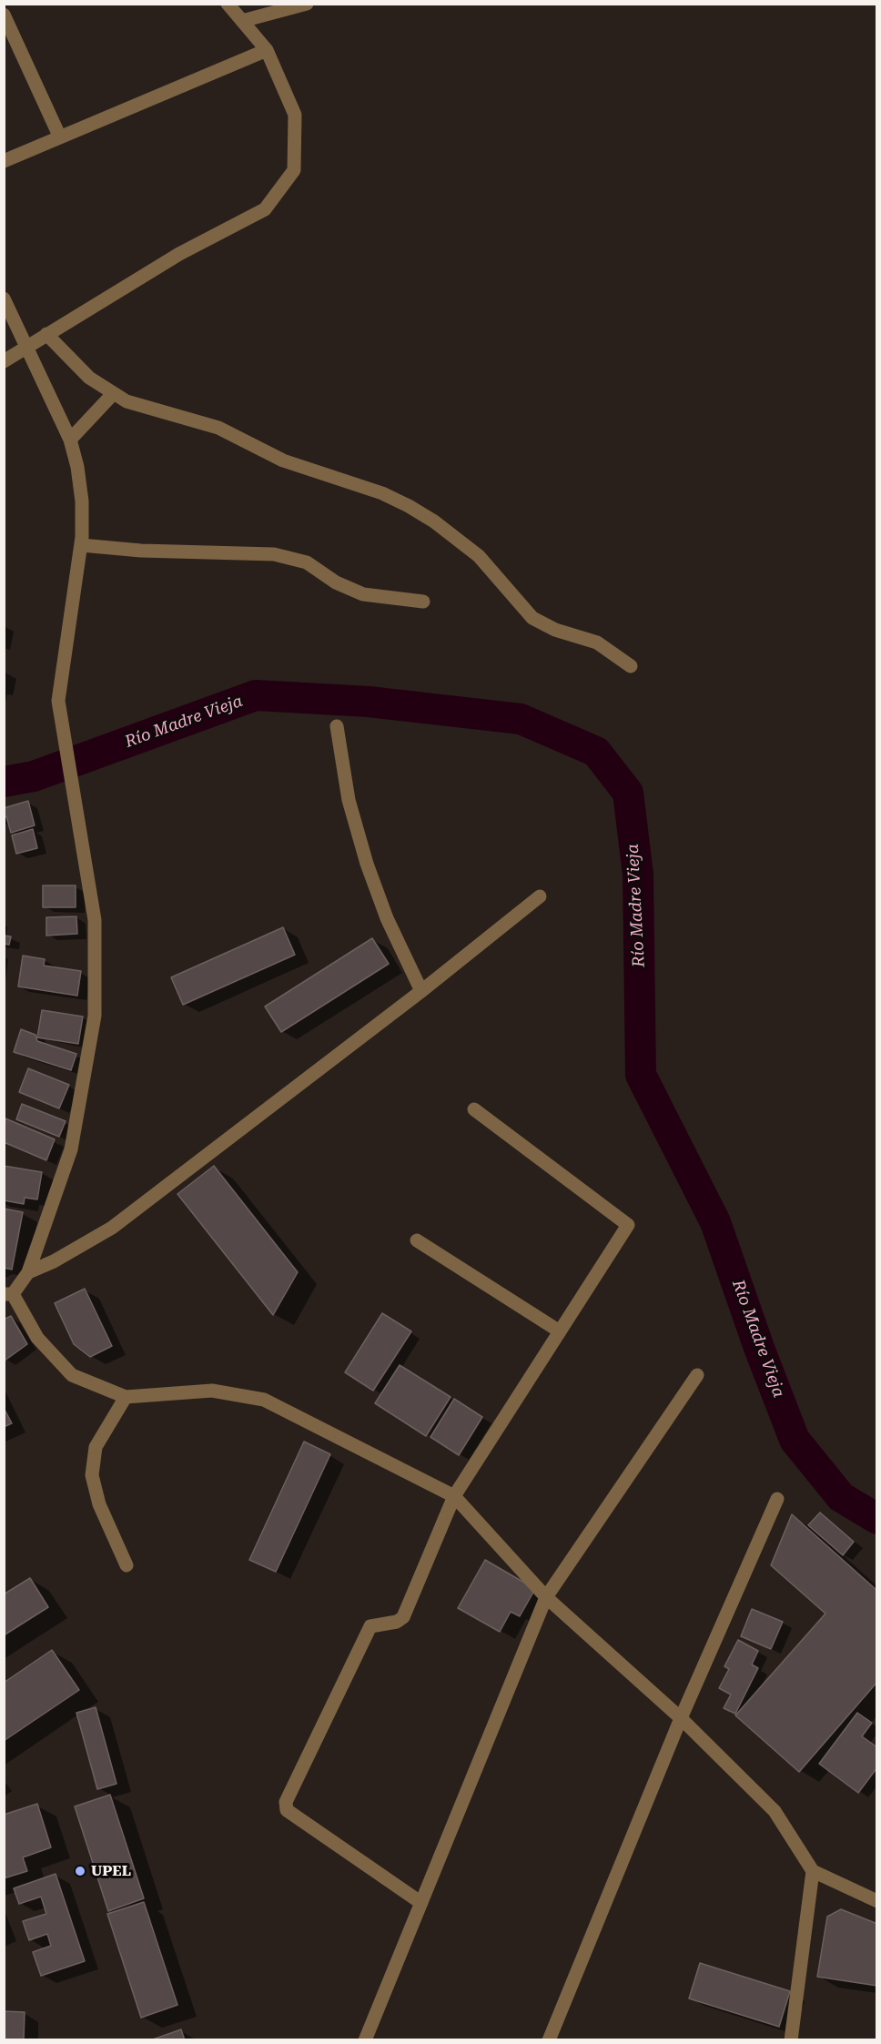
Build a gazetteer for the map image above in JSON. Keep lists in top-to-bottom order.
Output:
{
  "water": ["Río Madre Vieja"],
  "places": ["UPEL"]
}
